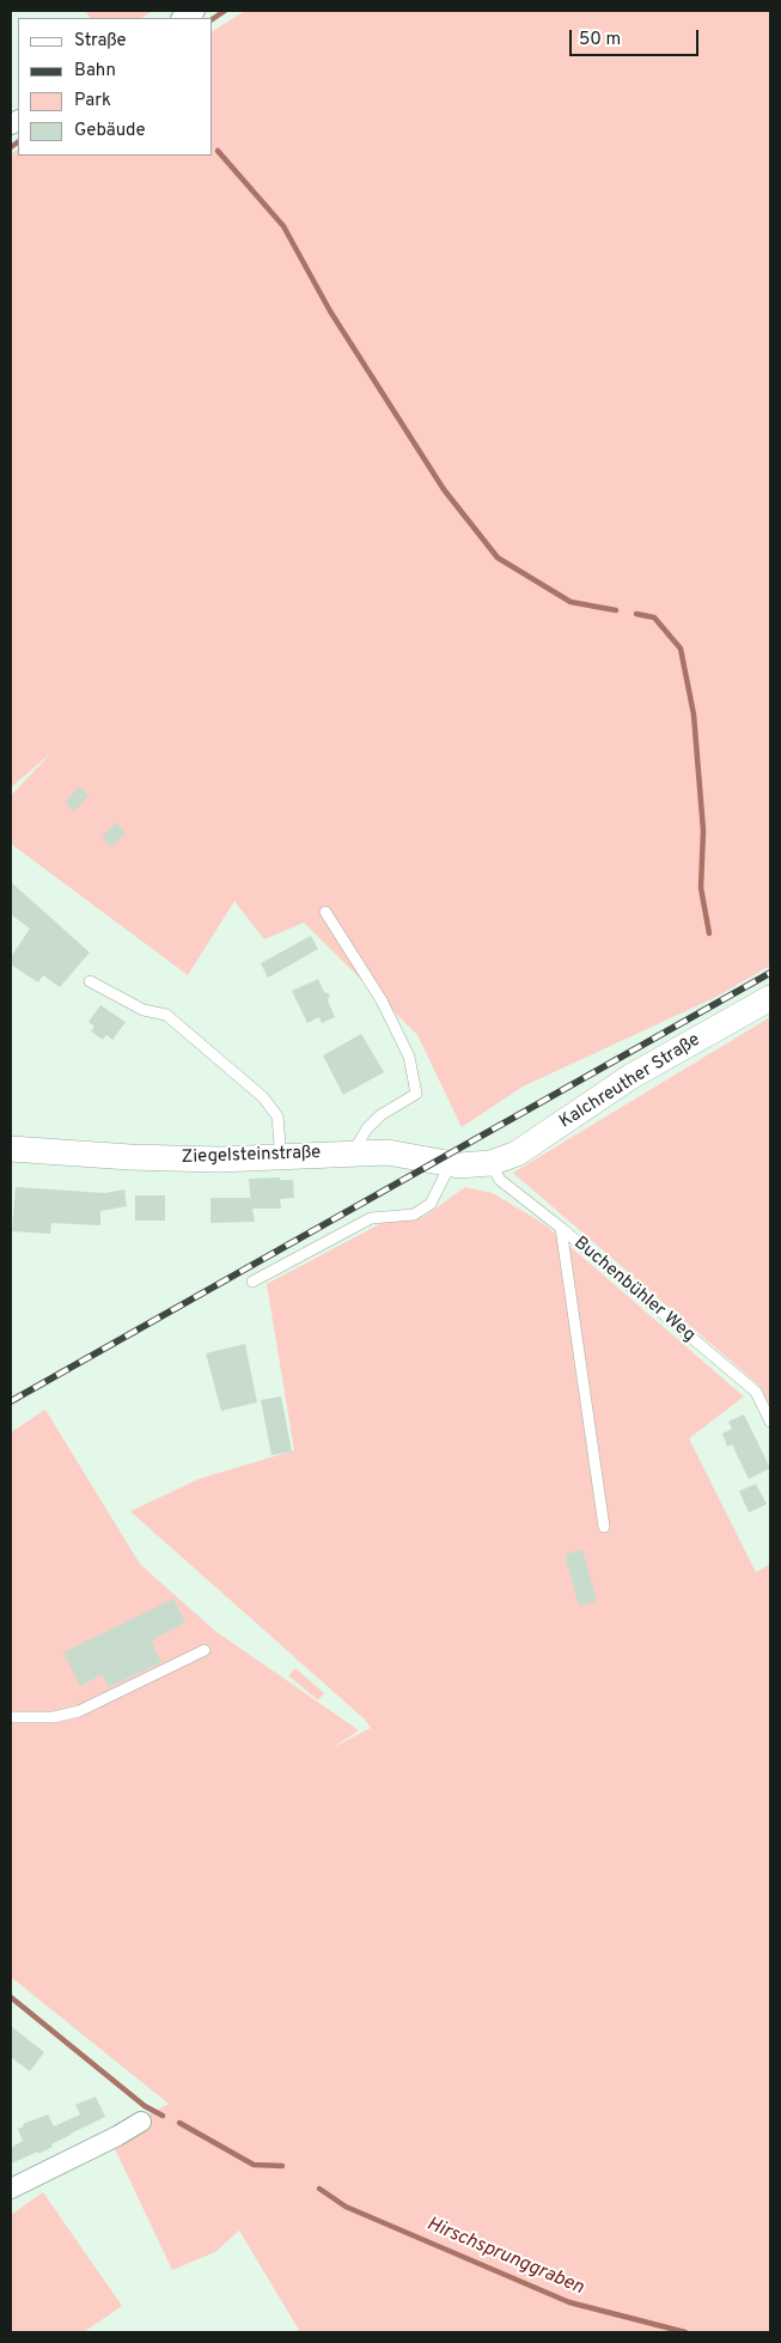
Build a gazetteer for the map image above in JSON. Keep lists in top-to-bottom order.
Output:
{
  "streets": {
    "street": ["Kalchreuther Straße", "Ziegelsteinstraße"],
    "lane": ["Buchenbühler Weg"]
  },
  "crossings": [
    ["Kalchreuther Straße", "Ziegelsteinstraße"],
    ["Kalchreuther Straße", "Buchenbühler Weg"],
    ["Ziegelsteinstraße", "Buchenbühler Weg"]
  ],
  "water": ["Hirschsprunggraben"],
  "legend": [
    "Straße",
    "Bahn",
    "Park",
    "Gebäude"
  ],
  "scale_bar": "50 m"
}
